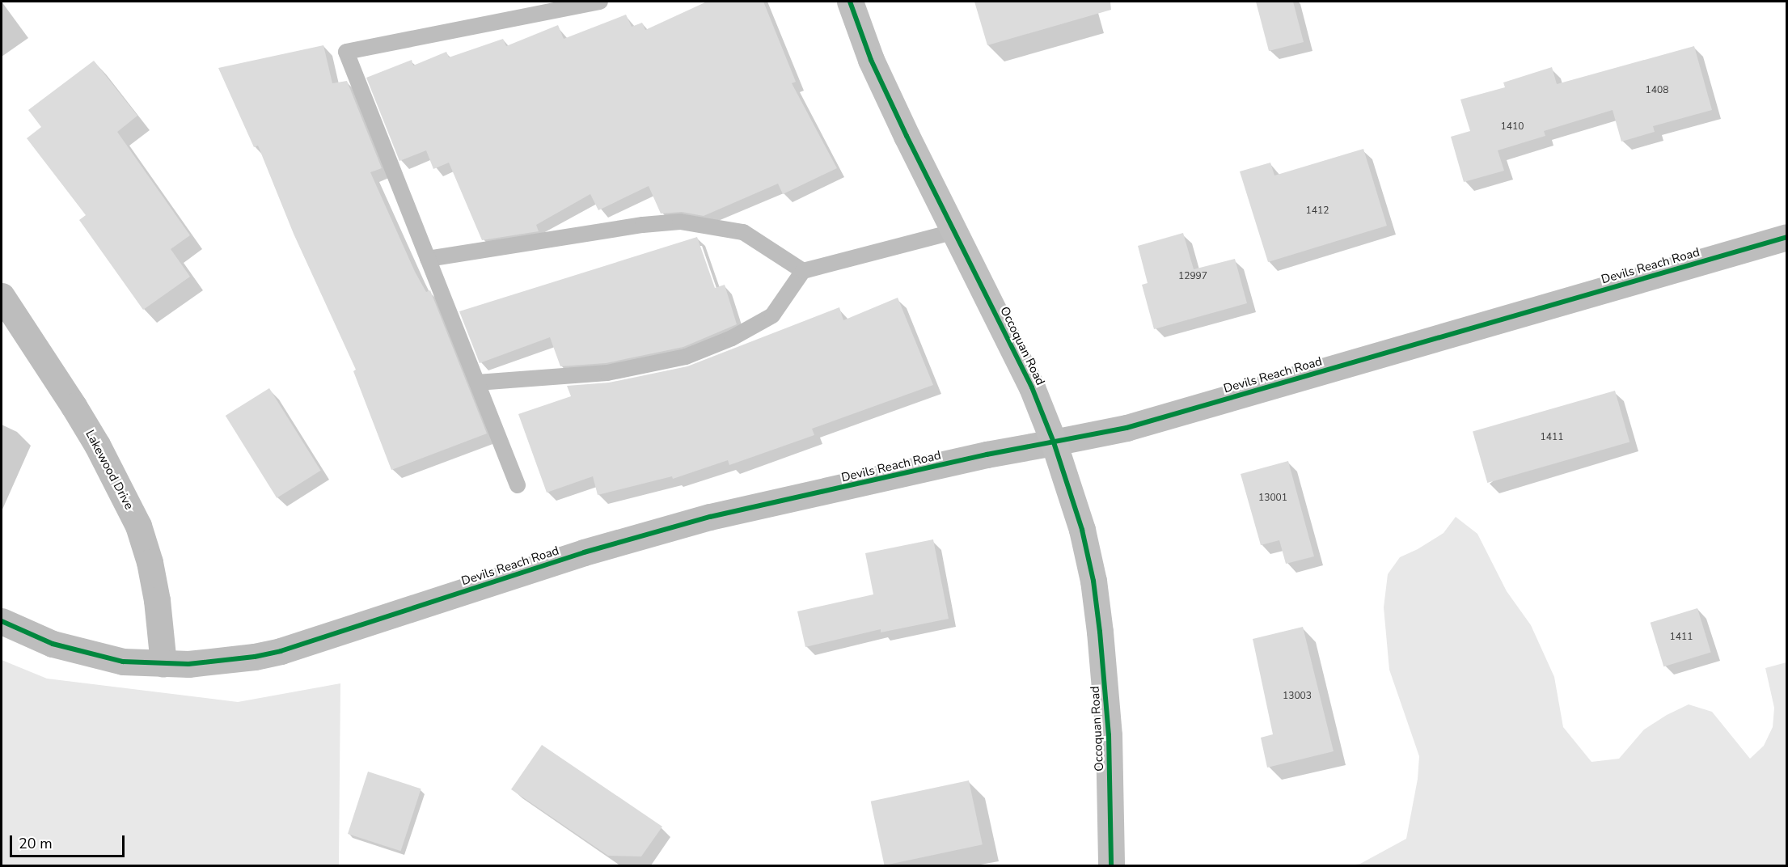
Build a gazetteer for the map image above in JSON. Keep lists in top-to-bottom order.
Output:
{
  "streets": {
    "main road": ["Occoquan Road"],
    "street": ["Devils Reach Road", "Lakewood Drive"]
  },
  "crossings": [
    ["Devils Reach Road", "Occoquan Road"],
    ["Devils Reach Road", "Lakewood Drive"]
  ],
  "house_numbers": [
    "1408",
    "1410",
    "1412",
    "12997",
    "1411",
    "13001",
    "1411",
    "13003"
  ],
  "scale_bar": "20 m"
}
